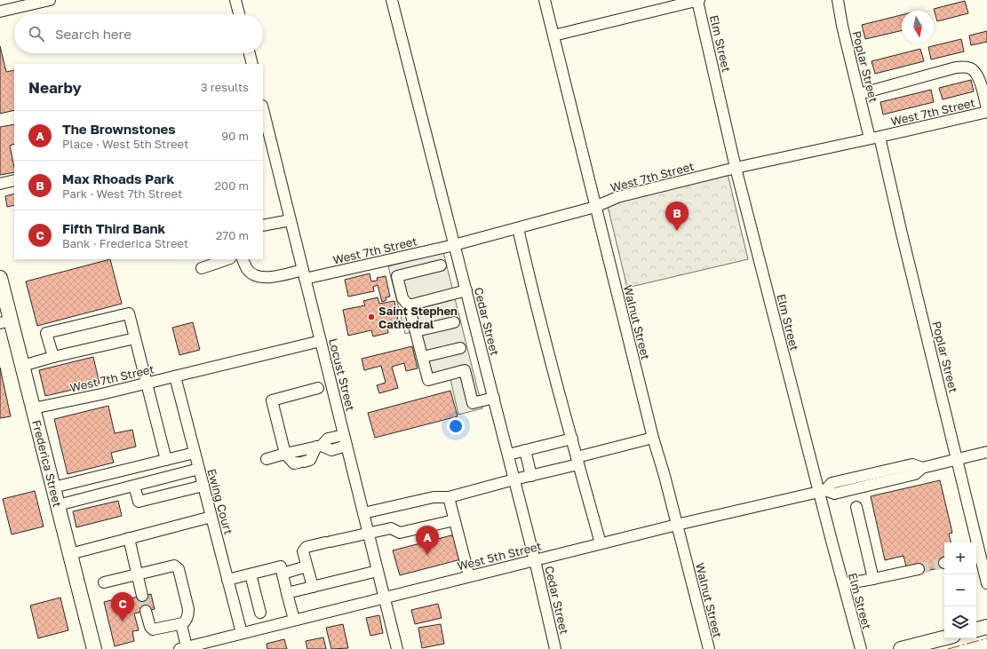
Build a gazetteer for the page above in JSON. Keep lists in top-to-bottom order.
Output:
{
  "streets": {
    "main road": ["Frederica Street"],
    "street": [
      "Elm Street",
      "Poplar Street",
      "West 7th Street",
      "Cedar Street",
      "Walnut Street",
      "Locust Street",
      "Ewing Court",
      "West 5th Street"
    ]
  },
  "crossings": [
    ["Elm Street", "West 7th Street"],
    ["Elm Street", "West 5th Street"],
    ["Poplar Street", "West 7th Street"],
    ["Poplar Street", "West 5th Street"],
    ["West 7th Street", "Cedar Street"],
    ["West 7th Street", "Walnut Street"],
    ["West 7th Street", "Locust Street"],
    ["West 7th Street", "Frederica Street"],
    ["West 7th Street", "Ewing Court"],
    ["Cedar Street", "West 5th Street"],
    ["Walnut Street", "West 5th Street"],
    ["Locust Street", "West 5th Street"],
    ["Ewing Court", "West 5th Street"]
  ],
  "places": ["Saint Stephen Cathedral"],
  "north": "bottom",
  "page": {
    "search": "Search here",
    "heading": ["Nearby", "3 results"],
    "list": [
      {
        "mark": "A",
        "name": "The Brownstones",
        "note": "Place · West 5th Street",
        "value": "90 m"
      },
      {
        "mark": "B",
        "name": "Max Rhoads Park",
        "note": "Park · West 7th Street",
        "value": "200 m"
      },
      {
        "mark": "C",
        "name": "Fifth Third Bank",
        "note": "Bank · Frederica Street",
        "value": "270 m"
      }
    ],
    "pins": ["B", "A", "C"],
    "map_buttons": ["+", "−"]
  }
}
